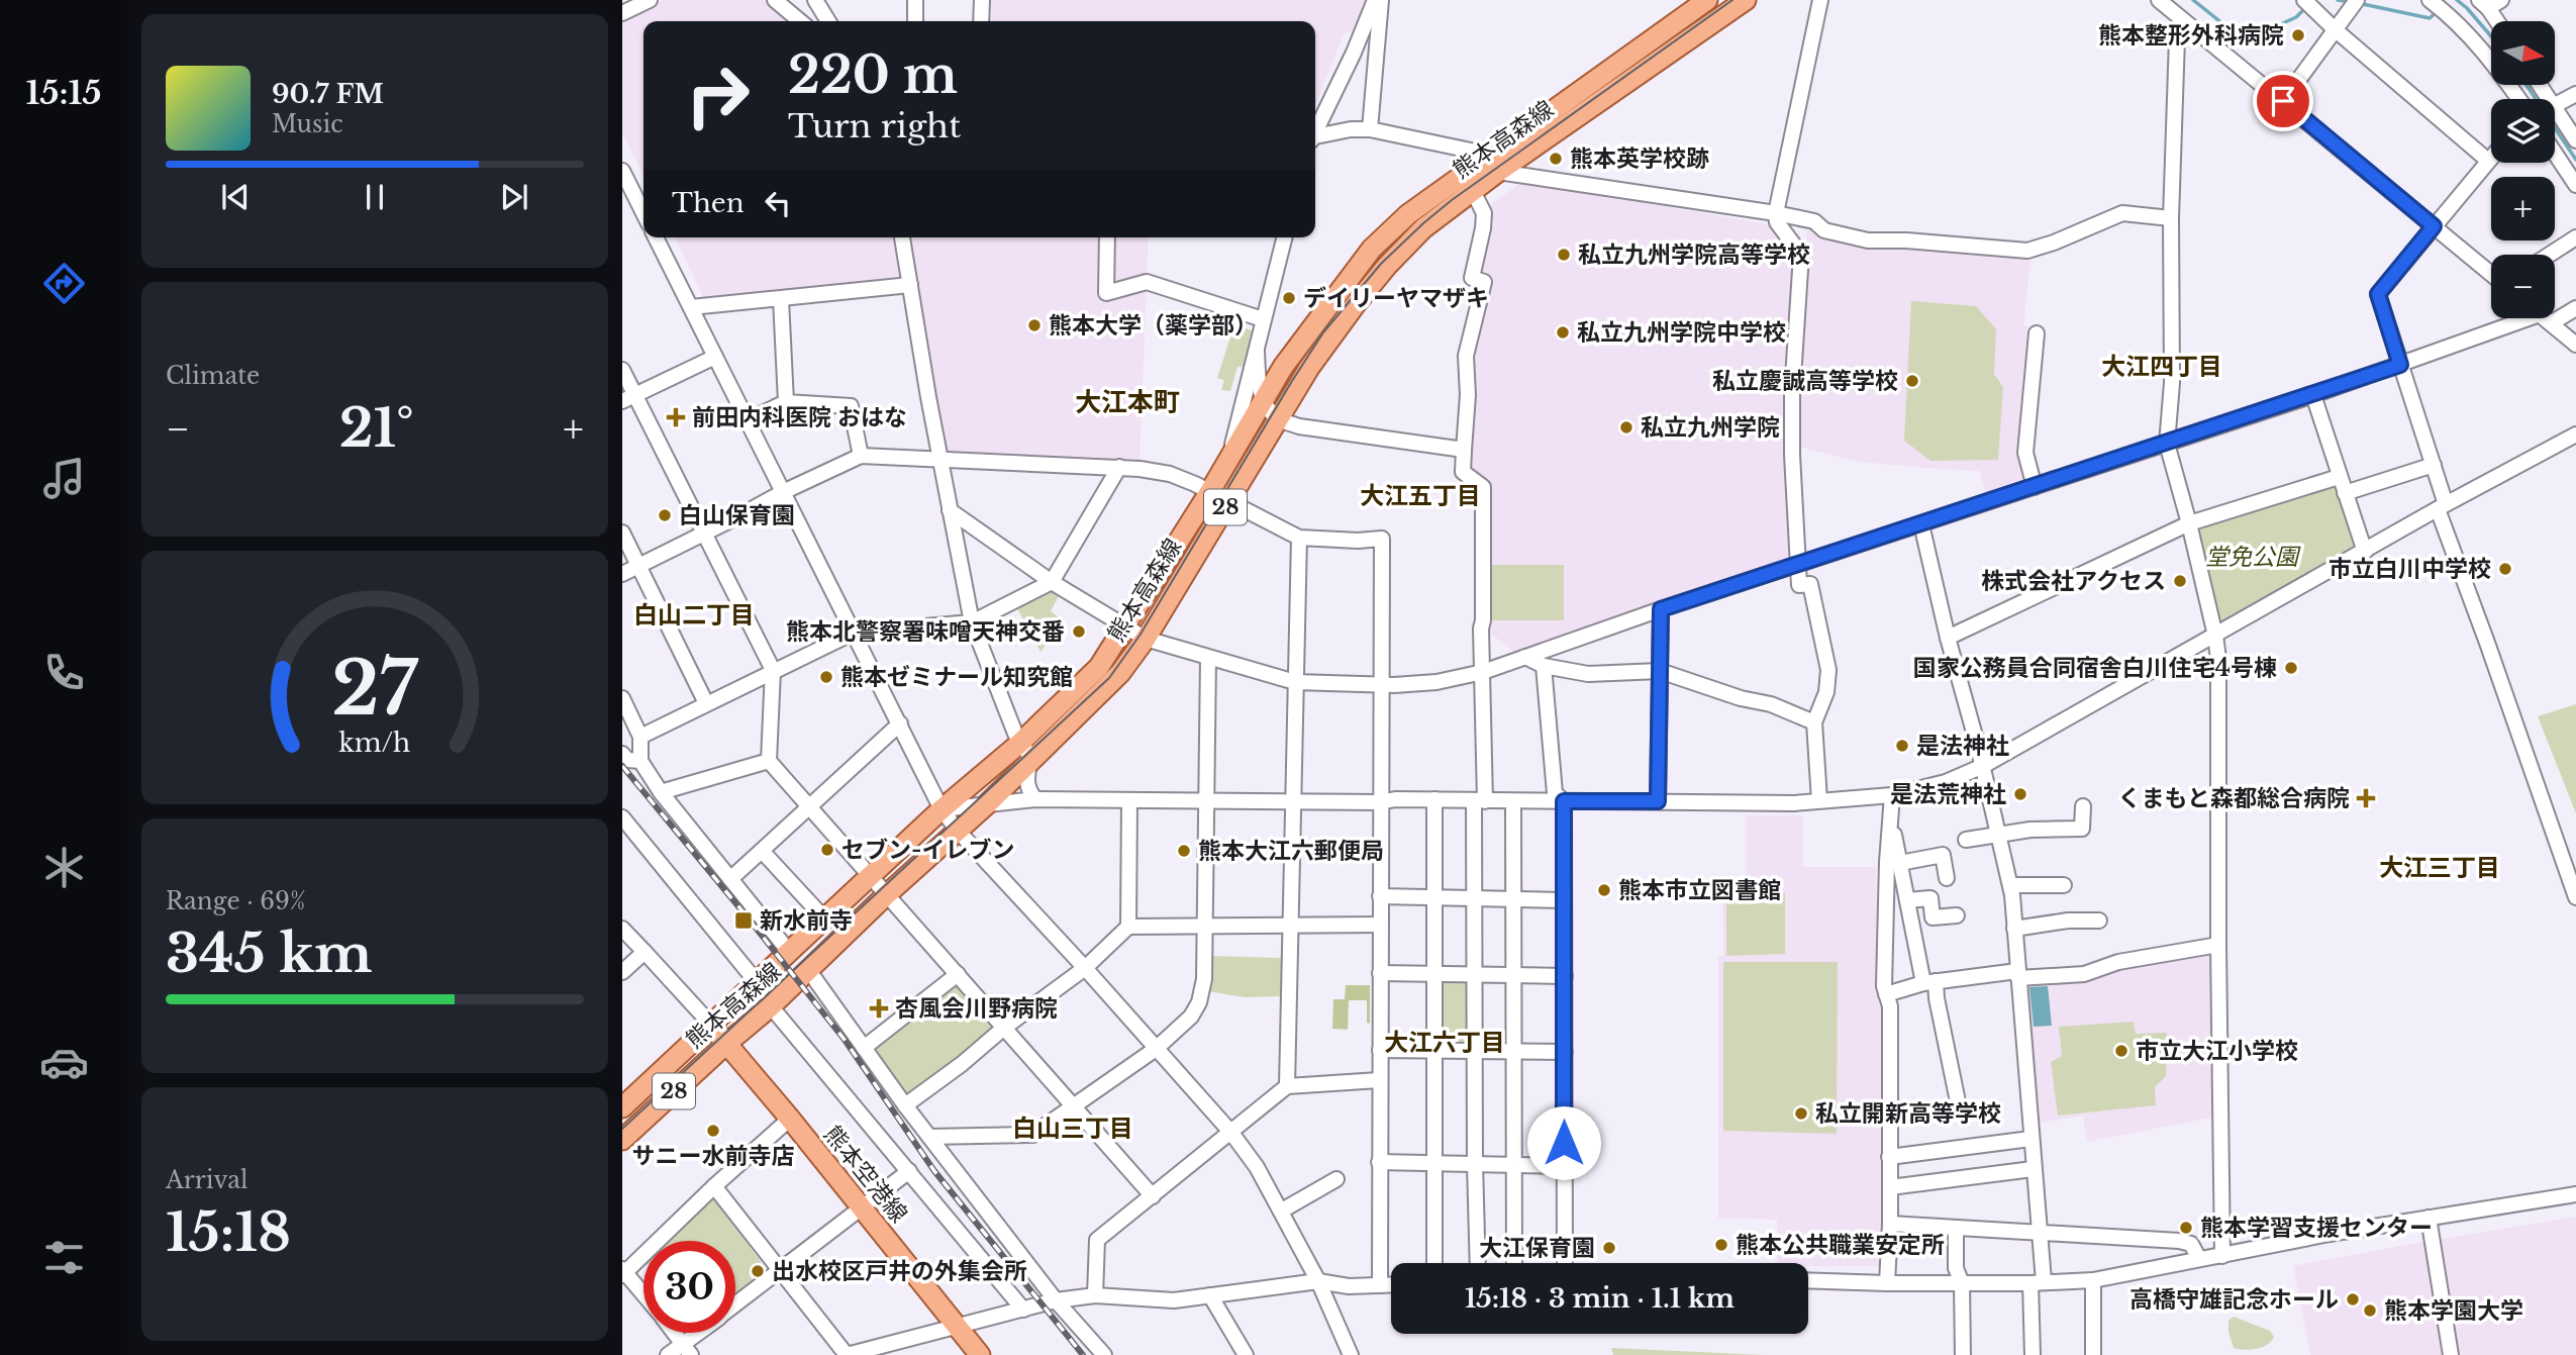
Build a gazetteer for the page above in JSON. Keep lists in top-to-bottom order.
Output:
{
  "streets": {
    "main road": ["熊本高森線", "28", "熊本空港線"]
  },
  "crossings": [
    ["熊本高森線", "熊本空港線"]
  ],
  "districts": [
    "大江四丁目",
    "大江本町",
    "大江五丁目",
    "白山二丁目",
    "大江三丁目",
    "大江六丁目",
    "白山三丁目"
  ],
  "parks": ["堂免公園"],
  "places": {
    "other": [
      "熊本整形外科病院",
      "熊本英学校跡",
      "私立九州学院高等学校",
      "デイリーヤマザキ",
      "熊本大学（薬学部）",
      "私立九州学院中学校",
      "私立慶誠高等学校",
      "私立九州学院",
      "白山保育園",
      "市立白川中学校",
      "株式会社アクセス",
      "熊本北警察署味噌天神交番",
      "国家公務員合同宿舎白川住宅4号棟",
      "熊本ゼミナール知究館",
      "是法神社",
      "是法荒神社",
      "セブン-イレブン",
      "熊本大江六郵便局",
      "熊本市立図書館",
      "市立大江小学校",
      "私立開新高等学校",
      "サニー水前寺店",
      "熊本学習支援センター",
      "熊本公共職業安定所",
      "大江保育園",
      "出水校区戸井の外集会所",
      "高橋守雄記念ホール",
      "熊本学園大学"
    ],
    "health": ["前田内科医院 おはな", "くまもと森都総合病院", "杏風会川野病院"],
    "transit": ["新水前寺"]
  },
  "north": "right",
  "page": {
    "tabs": "15:15",
    "map_buttons": ["+", "−"],
    "turn": ["220 m", "Turn right"],
    "song": ["90.7 FM", "Music"],
    "then": "Then",
    "tile": [
      "Climate",
      ["Range · 69%", "345 km"],
      ["Arrival", "15:18"]
    ],
    "heat": ["−", "21°", "+"],
    "limit": "30",
    "trip": "15:18 · 3 min · 1.1 km",
    "gauge": ["27", "km/h"]
  }
}
